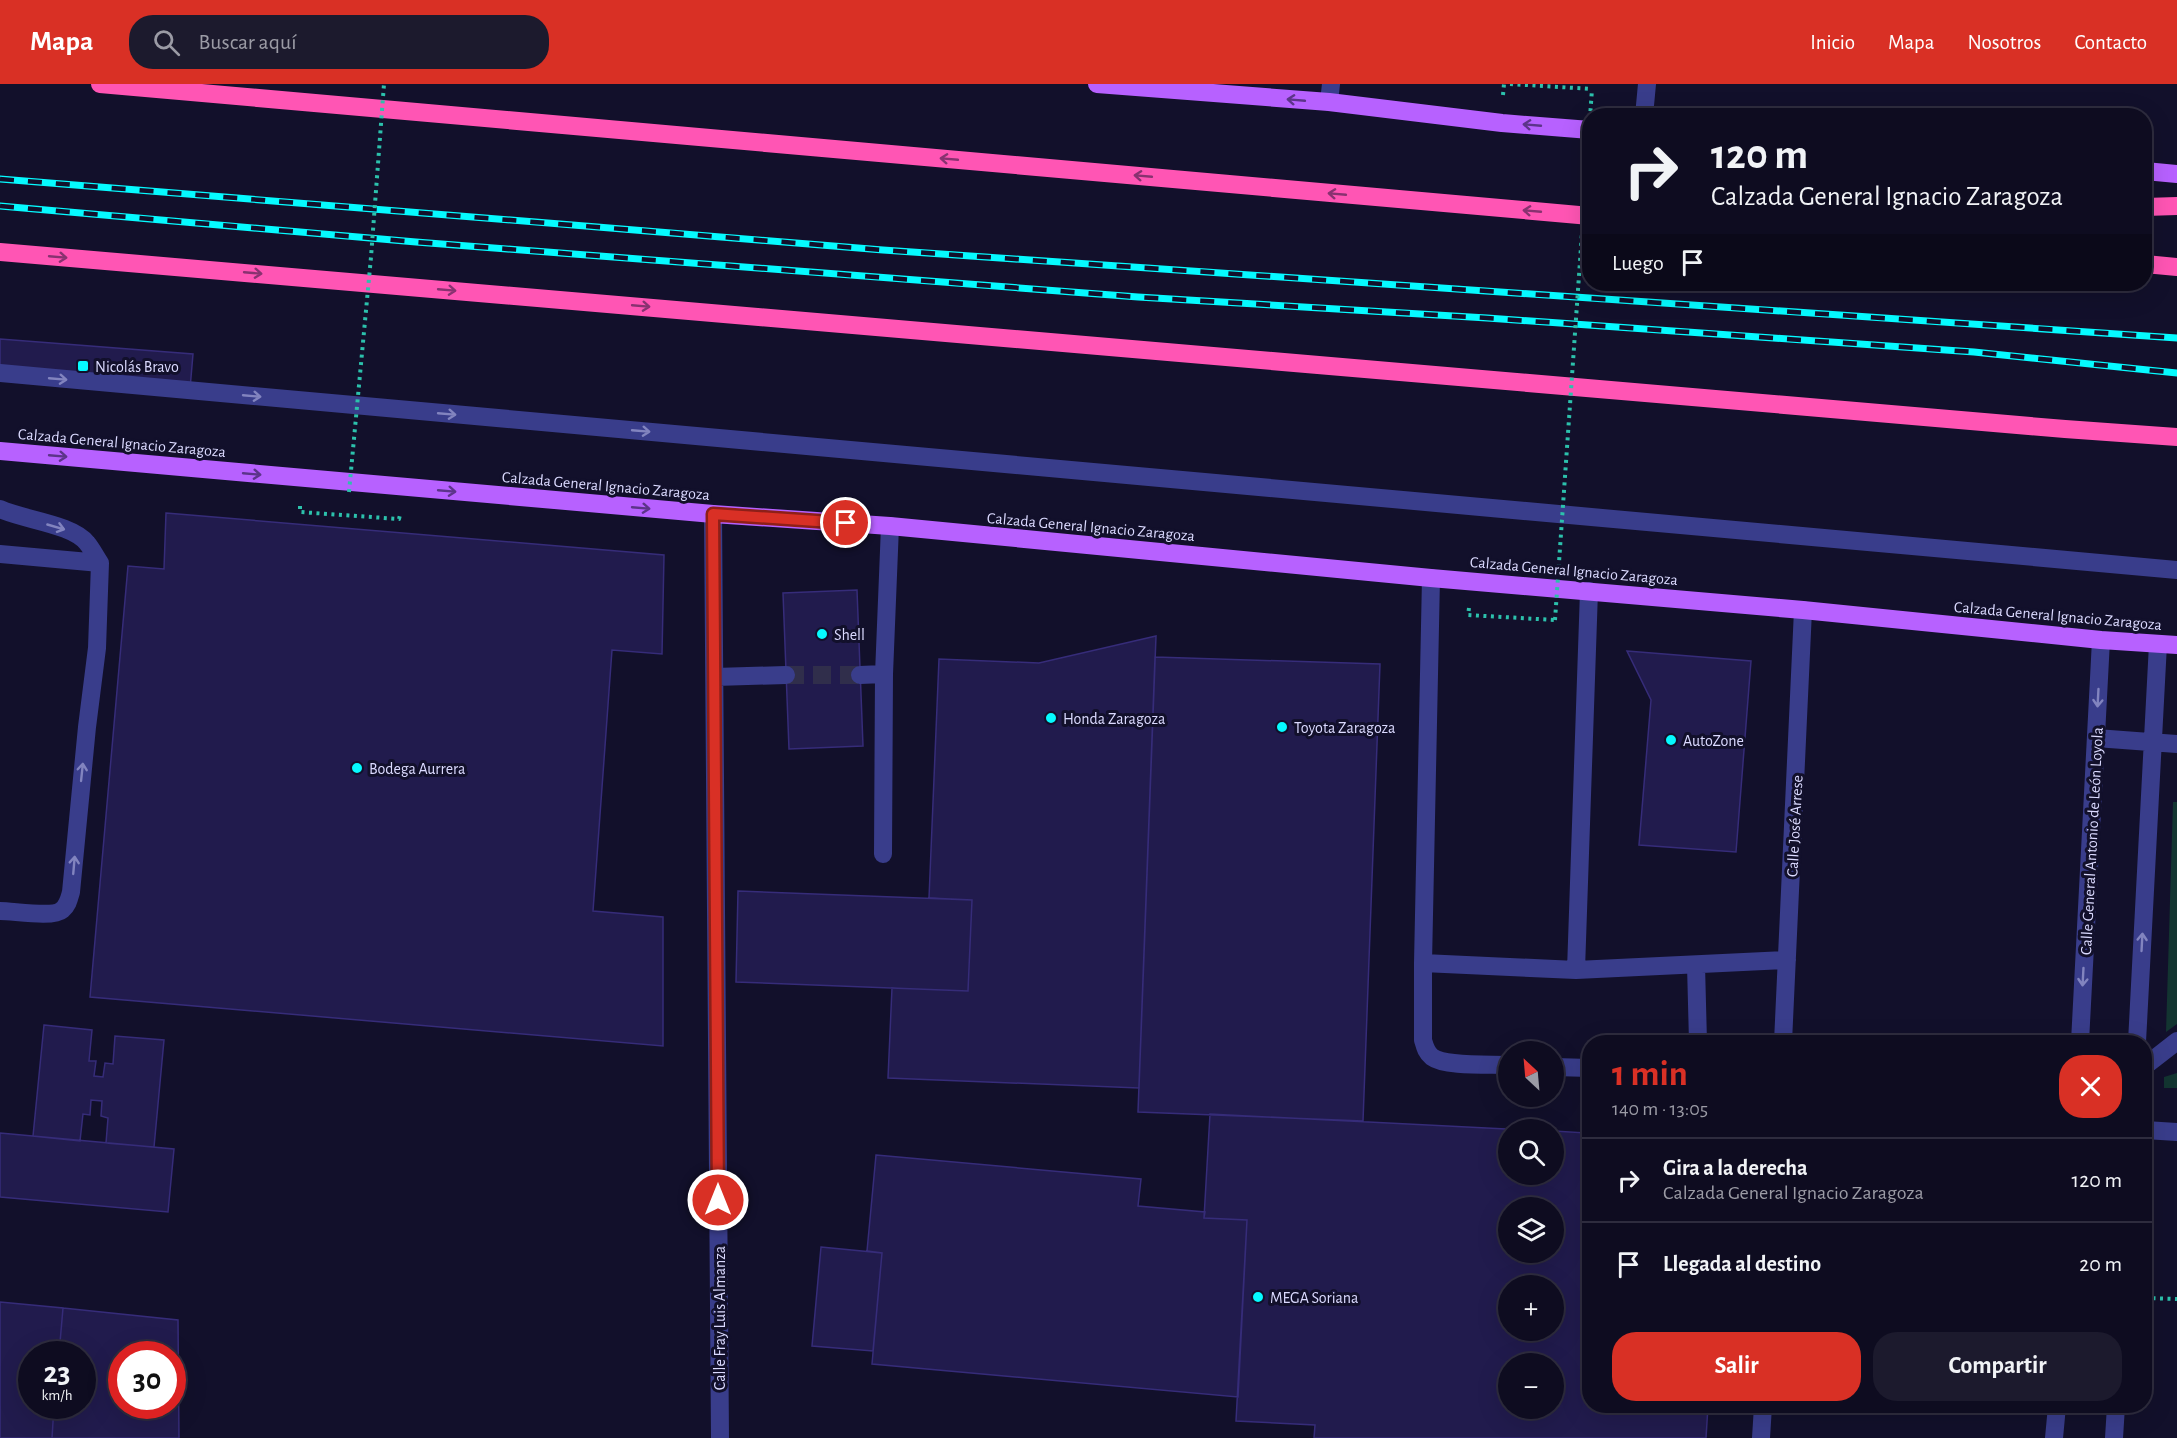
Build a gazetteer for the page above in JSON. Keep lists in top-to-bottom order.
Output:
{
  "streets": {
    "main road": ["Calzada General Ignacio Zaragoza"],
    "street": ["Calle José Arrese", "Calle General Antonio de León Loyola", "Calle Fray Luis Almanza"]
  },
  "crossings": [
    ["Calzada General Ignacio Zaragoza", "Calle José Arrese"],
    ["Calzada General Ignacio Zaragoza", "Calle General Antonio de León Loyola"],
    ["Calzada General Ignacio Zaragoza", "Calle Fray Luis Almanza"]
  ],
  "places": {
    "transit": ["Nicolás Bravo"],
    "other": [
      "Shell",
      "Honda Zaragoza",
      "Toyota Zaragoza",
      "AutoZone",
      "Bodega Aurrera",
      "MEGA Soriana"
    ]
  },
  "north": "top left",
  "page": {
    "header": "Mapa",
    "search": "Buscar aquí",
    "nav": [
      "Inicio",
      "Mapa",
      "Nosotros",
      "Contacto"
    ],
    "turn": ["120 m", "Calzada General Ignacio Zaragoza"],
    "then": "Luego",
    "heading": ["1 min", "140 m · 13:05"],
    "map_buttons": ["+", "−"],
    "list": [
      {
        "name": "Gira a la derecha",
        "note": "Calzada General Ignacio Zaragoza",
        "value": "120 m"
      },
      {
        "name": "Llegada al destino",
        "value": "20 m"
      }
    ],
    "buttons": ["Salir", "Compartir"],
    "speed": "23 km/h",
    "limit": "30"
  }
}
